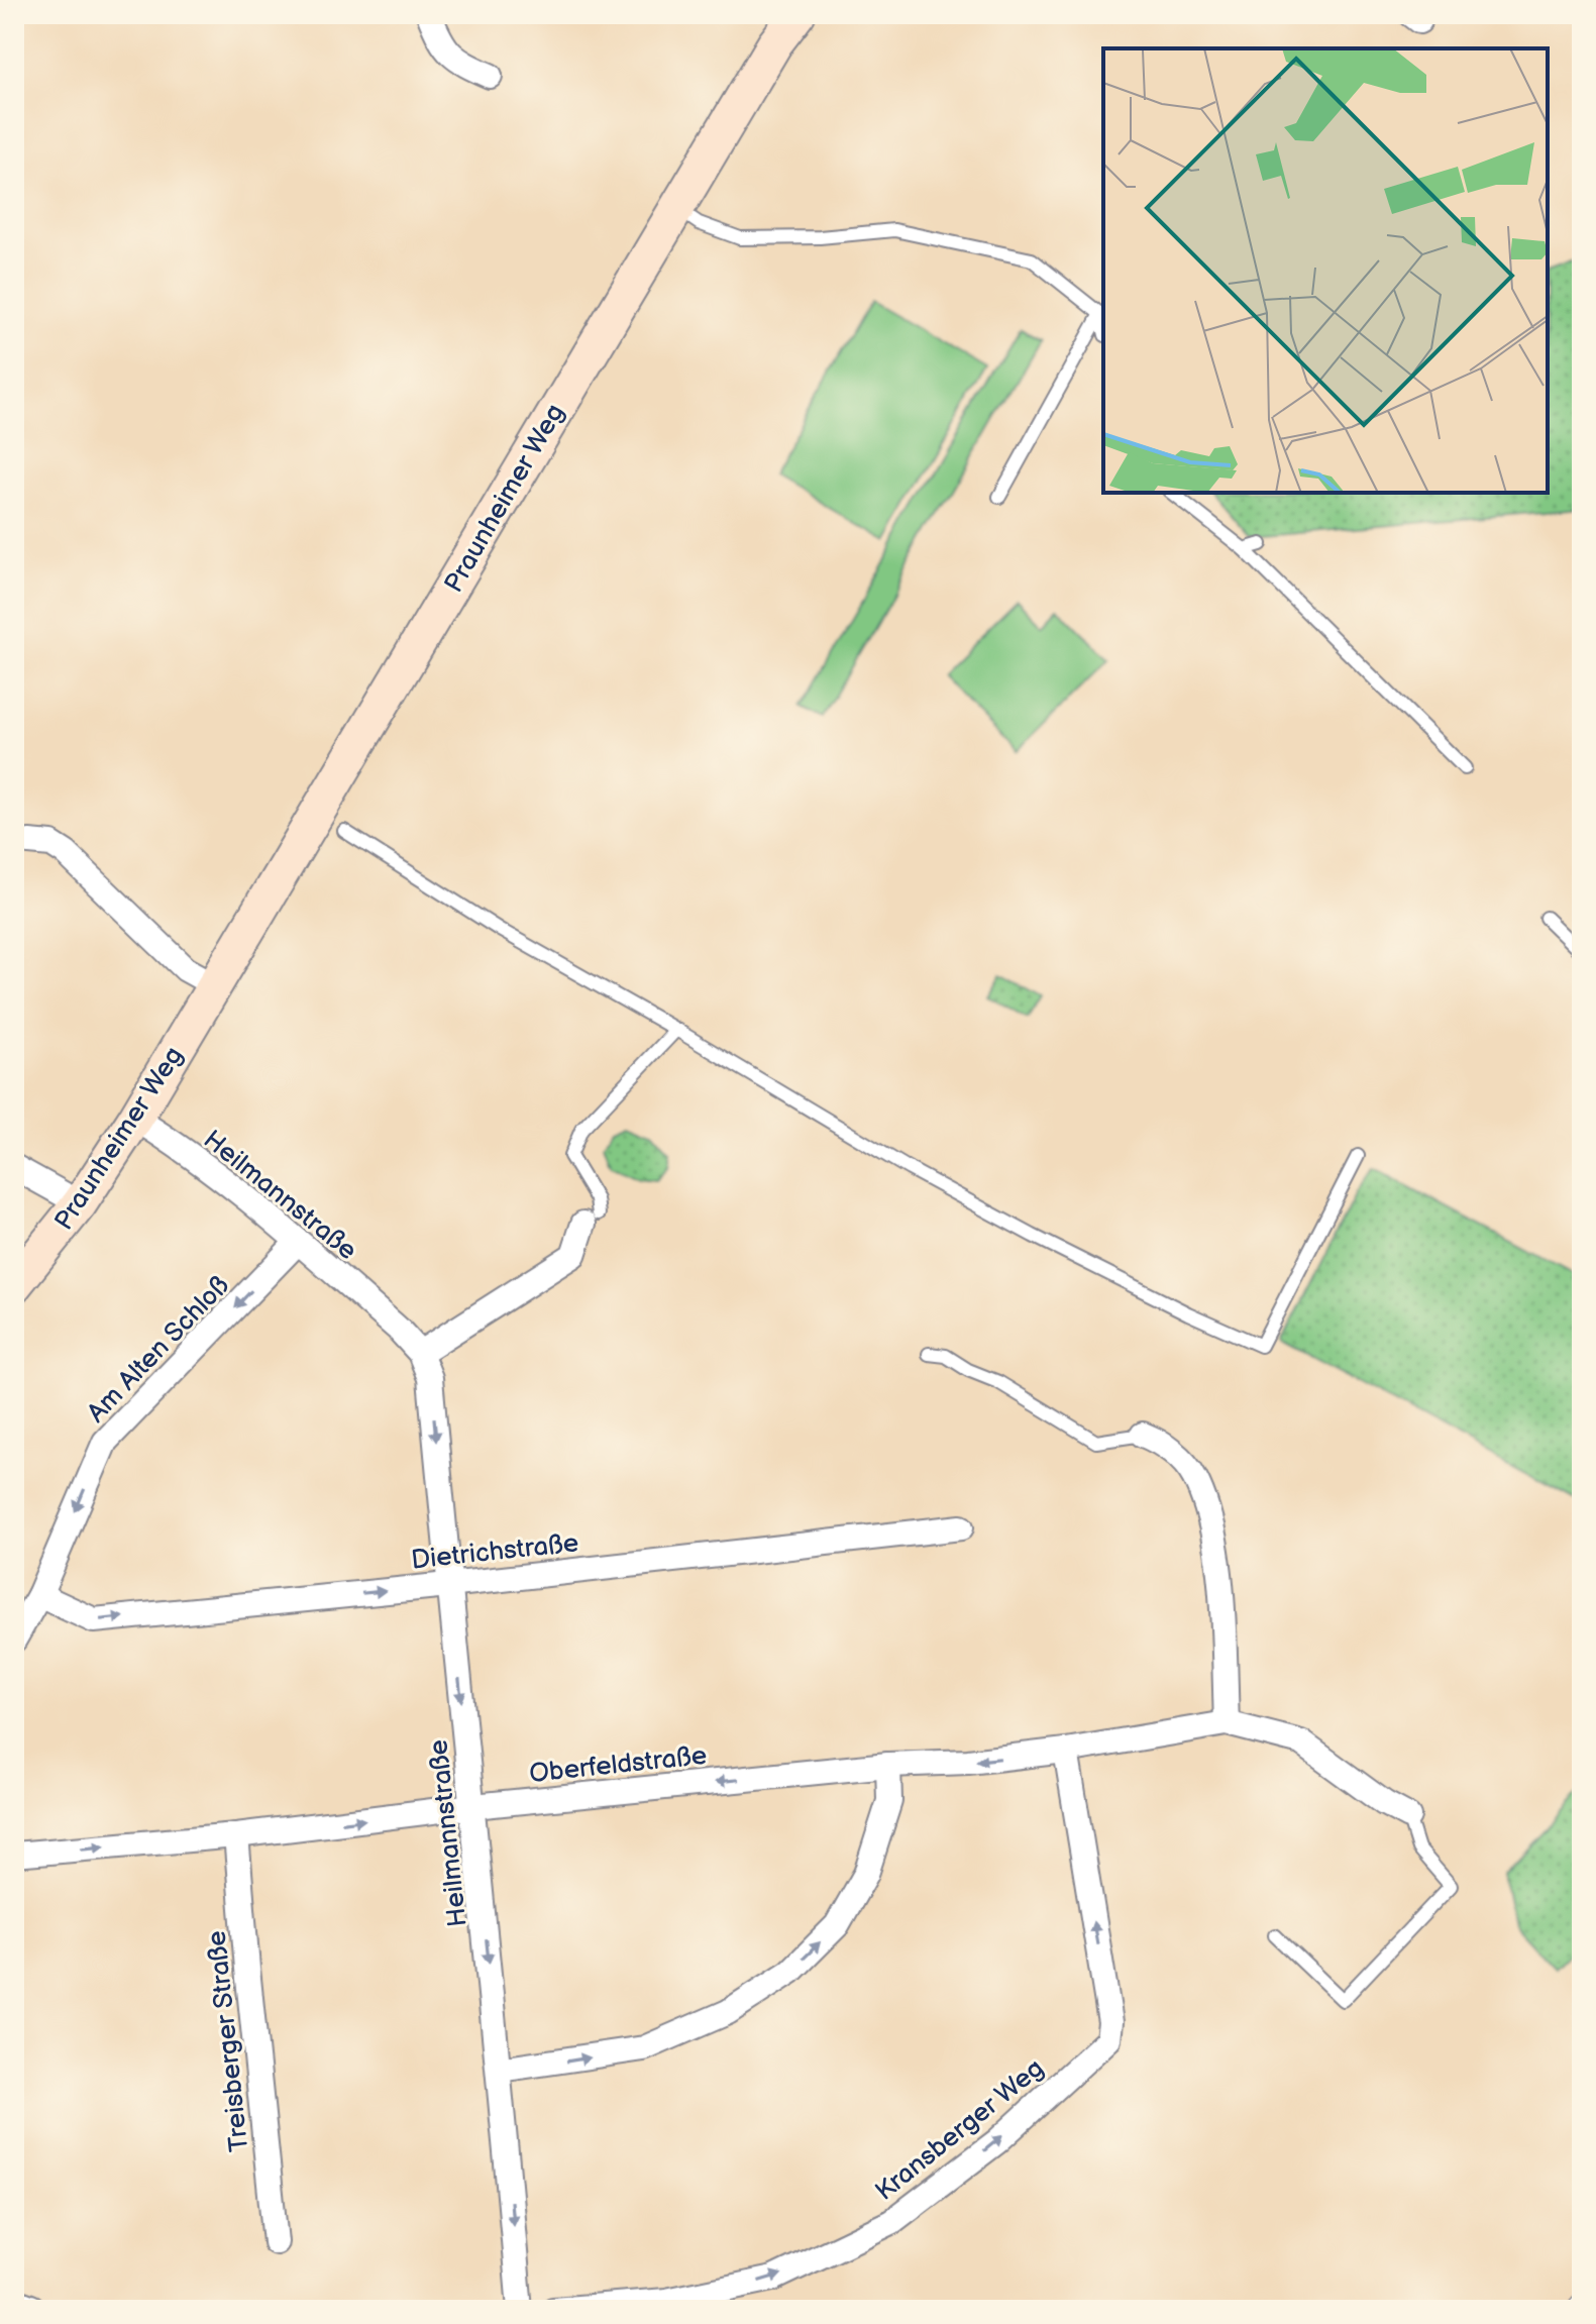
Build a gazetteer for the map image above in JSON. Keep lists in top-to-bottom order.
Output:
{
  "streets": {
    "main road": ["Praunheimer Weg"],
    "street": [
      "Heilmannstraße",
      "Am Alten Schloß",
      "Dietrichstraße",
      "Oberfeldstraße",
      "Treisberger Straße",
      "Kransberger Weg"
    ]
  },
  "crossings": [
    ["Praunheimer Weg", "Heilmannstraße"],
    ["Heilmannstraße", "Am Alten Schloß"],
    ["Heilmannstraße", "Dietrichstraße"],
    ["Heilmannstraße", "Oberfeldstraße"],
    ["Am Alten Schloß", "Dietrichstraße"],
    ["Oberfeldstraße", "Treisberger Straße"],
    ["Oberfeldstraße", "Kransberger Weg"]
  ],
  "one_way": [
    "Heilmannstraße",
    "Am Alten Schloß",
    "Dietrichstraße",
    "Kransberger Weg"
  ]
}
